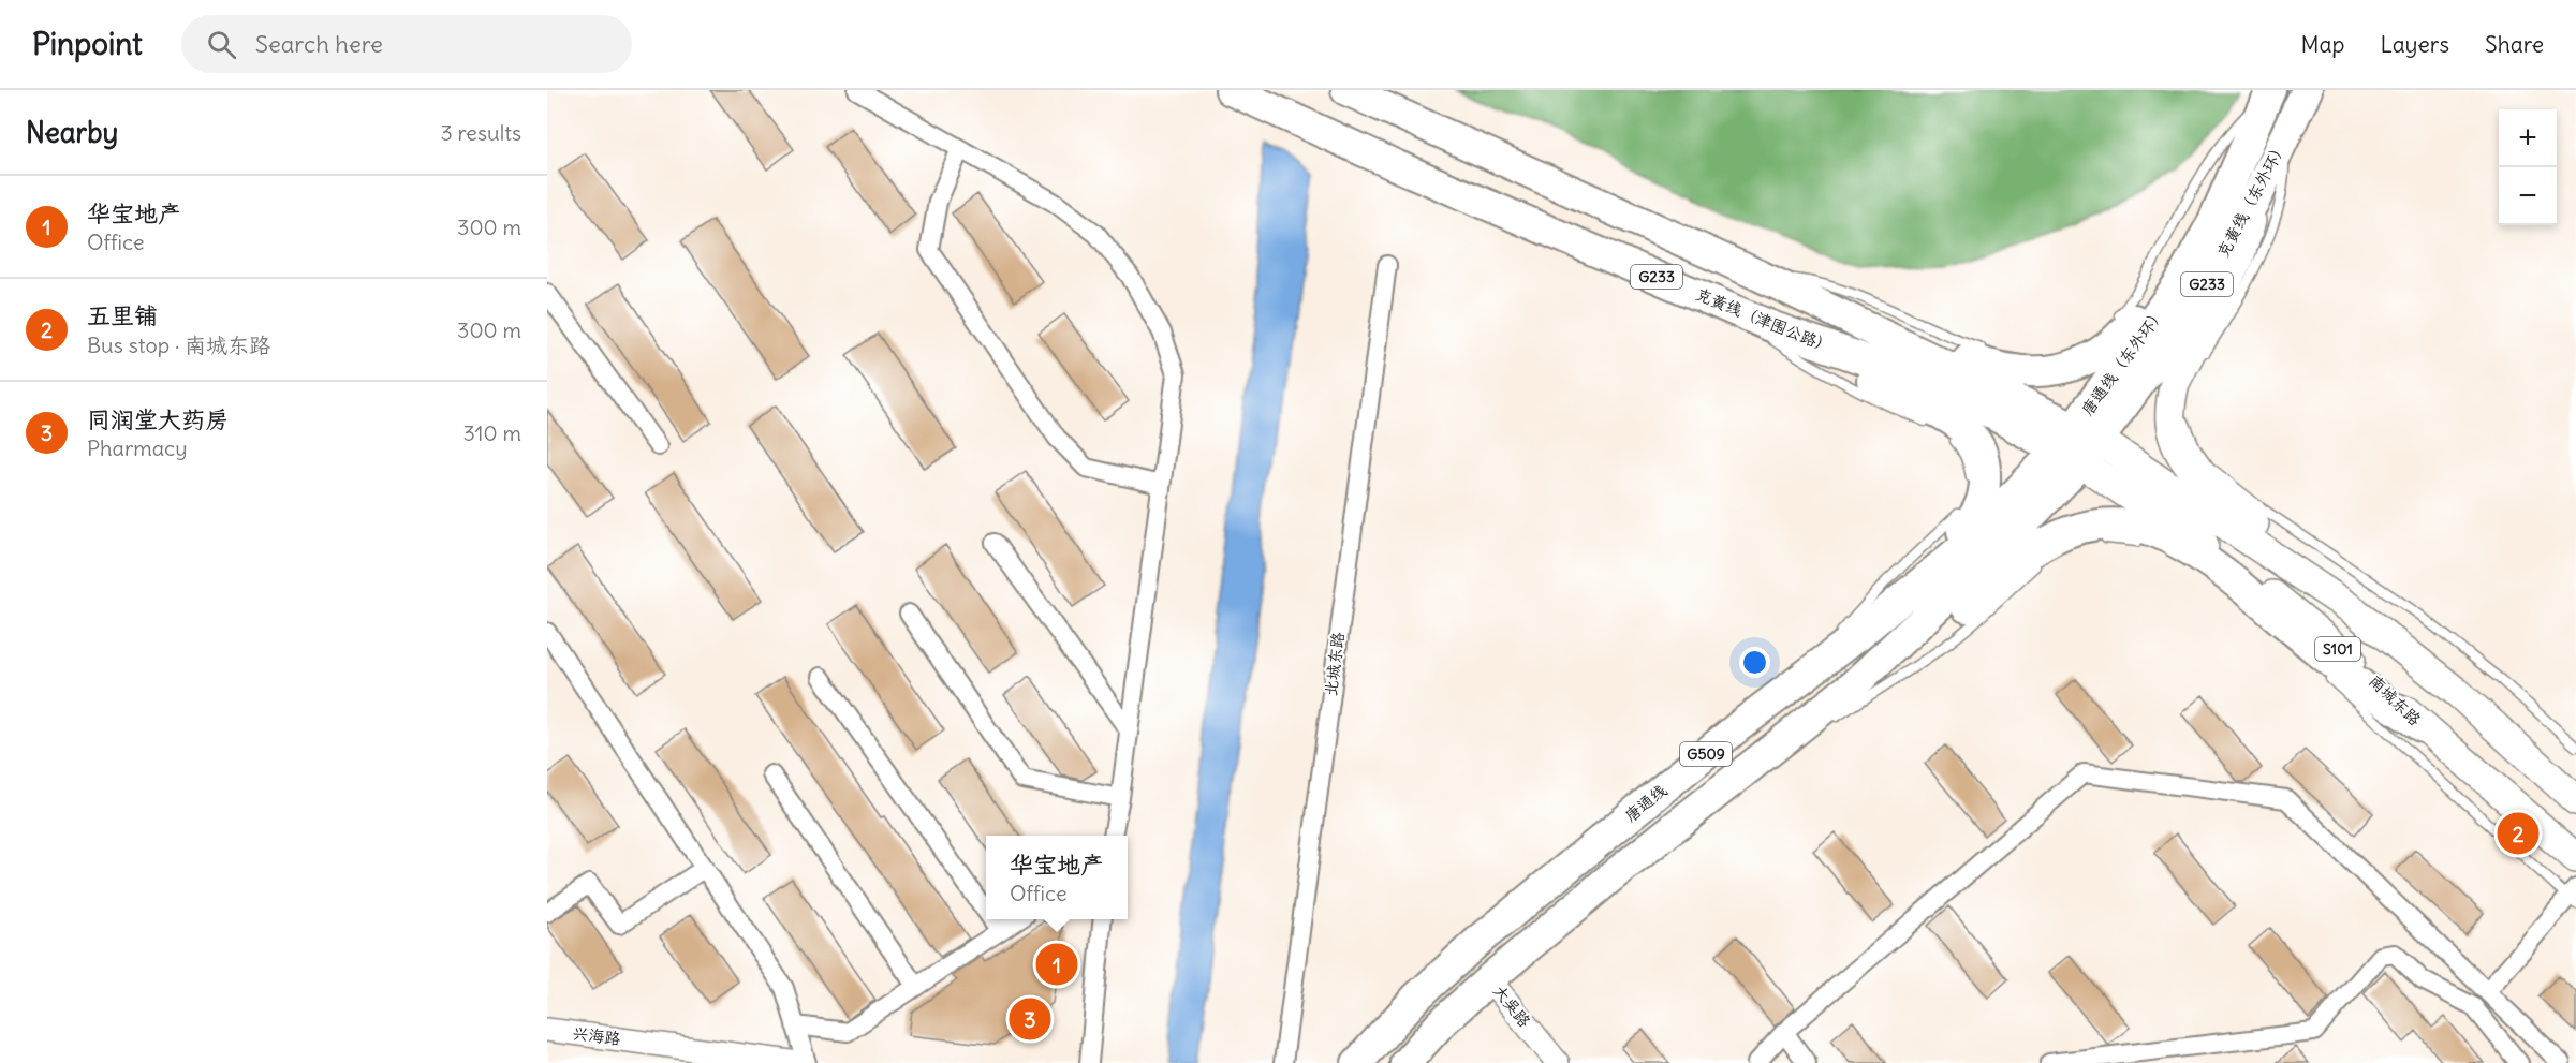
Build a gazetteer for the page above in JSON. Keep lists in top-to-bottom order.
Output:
{
  "streets": {
    "highway": [
      "克黄线（东外环）",
      "G233",
      "克黄线（津围公路）",
      "唐通线（东外环）",
      "G509",
      "唐通线"
    ],
    "main road": ["S101", "南城东路"],
    "street": ["北城东路", "大吴路", "兴海路"]
  },
  "crossings": [
    ["克黄线（东外环）", "G233"],
    ["克黄线（东外环）", "克黄线（津围公路）"],
    ["克黄线（东外环）", "唐通线（东外环）"],
    ["克黄线（东外环）", "S101"],
    ["克黄线（东外环）", "南城东路"],
    ["克黄线（东外环）", "G509"],
    ["克黄线（东外环）", "唐通线"],
    ["G233", "克黄线（津围公路）"],
    ["G233", "唐通线（东外环）"],
    ["G233", "S101"],
    ["G233", "南城东路"],
    ["G233", "G509"],
    ["G233", "唐通线"],
    ["克黄线（津围公路）", "唐通线（东外环）"],
    ["克黄线（津围公路）", "S101"],
    ["克黄线（津围公路）", "南城东路"],
    ["克黄线（津围公路）", "G509"],
    ["克黄线（津围公路）", "唐通线"],
    ["唐通线（东外环）", "S101"],
    ["唐通线（东外环）", "南城东路"],
    ["唐通线（东外环）", "G509"],
    ["唐通线（东外环）", "唐通线"],
    ["S101", "南城东路"],
    ["S101", "G509"],
    ["S101", "唐通线"],
    ["南城东路", "G509"],
    ["南城东路", "唐通线"],
    ["G509", "唐通线"],
    ["G509", "大吴路"]
  ],
  "page": {
    "header": "Pinpoint",
    "search": "Search here",
    "nav": ["Map", "Layers", "Share"],
    "heading": ["Nearby", "3 results"],
    "map_buttons": ["+", "−"],
    "list": [
      {
        "mark": "1",
        "name": "华宝地产",
        "note": "Office",
        "value": "300 m"
      },
      {
        "mark": "2",
        "name": "五里铺",
        "note": "Bus stop · 南城东路",
        "value": "300 m"
      },
      {
        "mark": "3",
        "name": "同润堂大药房",
        "note": "Pharmacy",
        "value": "310 m"
      }
    ],
    "pins": ["2", "1", "3"],
    "popup": ["华宝地产", "Office"]
  }
}
